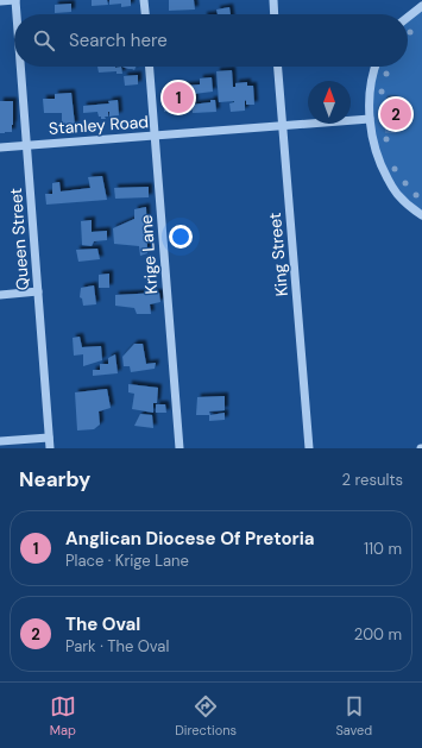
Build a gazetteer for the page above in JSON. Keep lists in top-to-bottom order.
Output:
{
  "streets": {
    "street": [
      "Stanley Road",
      "Queen Street",
      "Krige Lane",
      "King Street"
    ]
  },
  "crossings": [
    ["Stanley Road", "Queen Street"],
    ["Stanley Road", "Krige Lane"],
    ["Stanley Road", "King Street"]
  ],
  "north": "top",
  "page": {
    "search": "Search here",
    "pins": ["1", "2"],
    "heading": ["Nearby", "2 results"],
    "list": [
      {
        "mark": "1",
        "name": "Anglican Diocese Of Pretoria",
        "note": "Place · Krige Lane",
        "value": "110 m"
      },
      {
        "mark": "2",
        "name": "The Oval",
        "note": "Park · The Oval",
        "value": "200 m"
      }
    ],
    "nav": ["Map", "Directions", "Saved"]
  }
}
